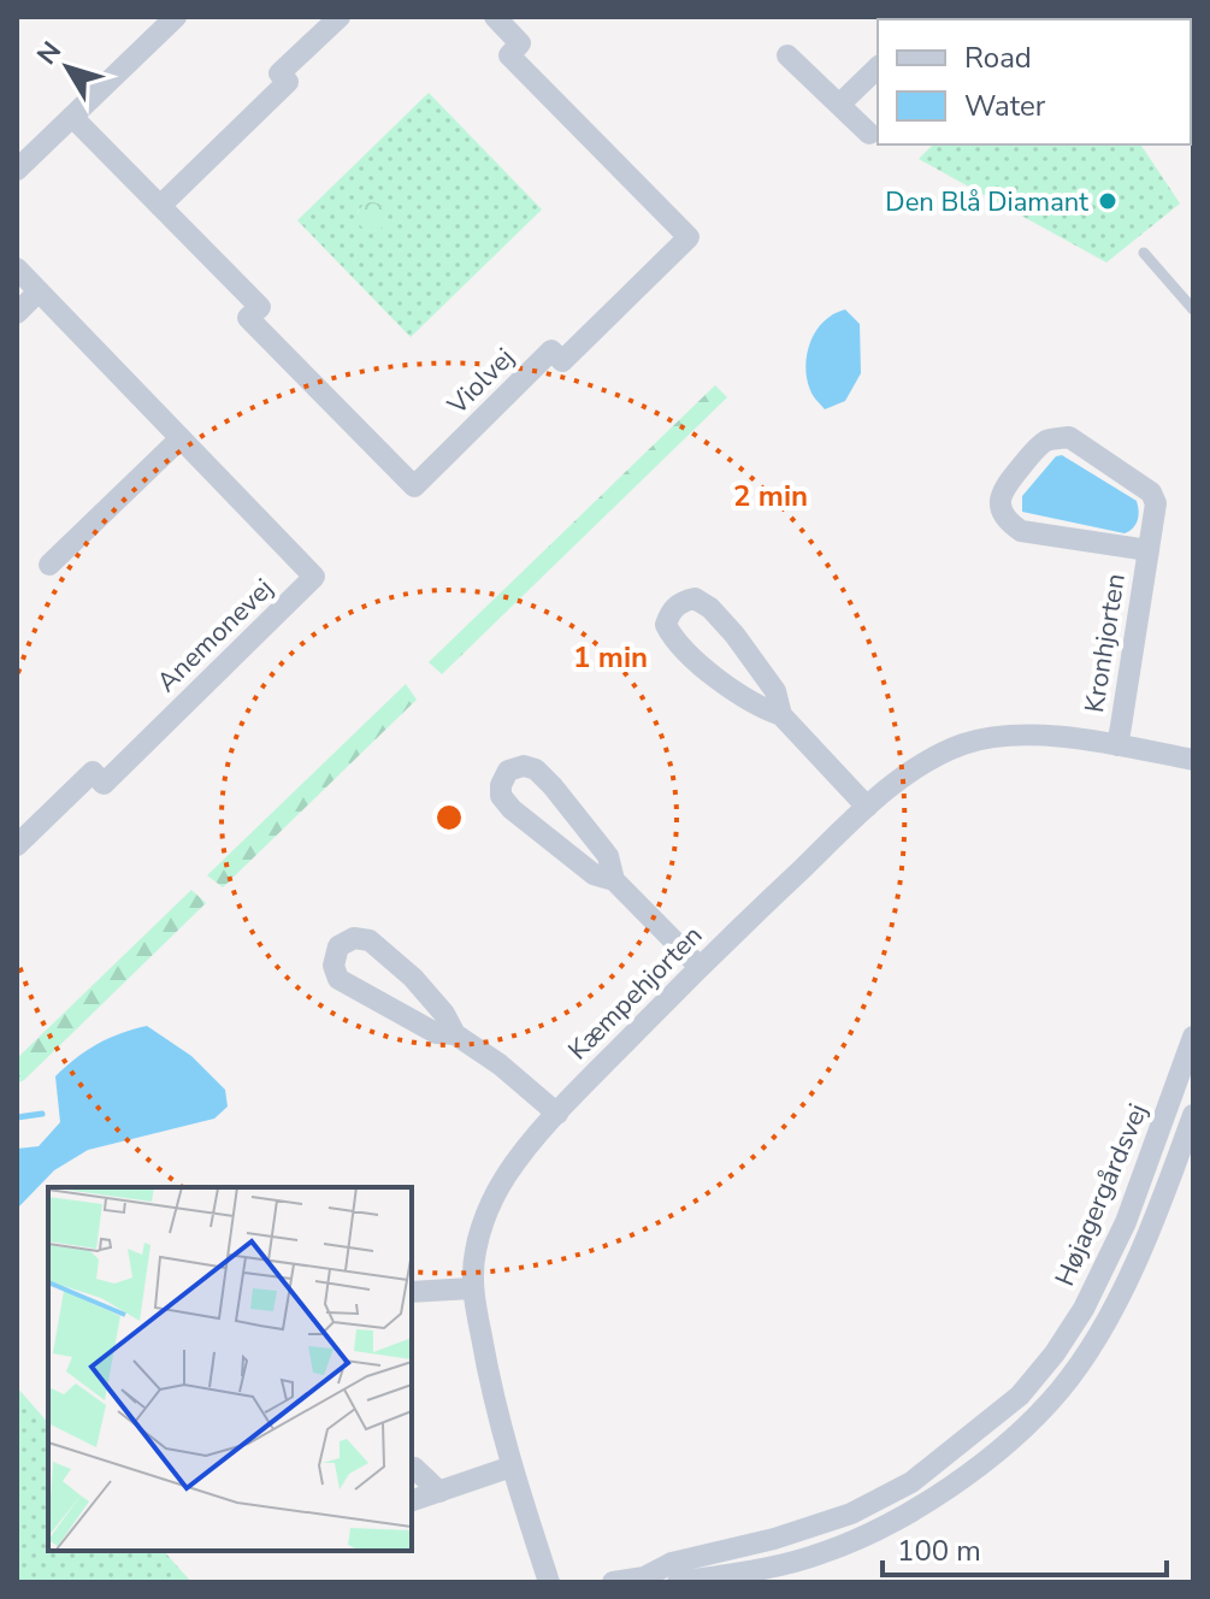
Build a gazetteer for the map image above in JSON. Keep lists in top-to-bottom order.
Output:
{
  "streets": {
    "street": [
      "Violvej",
      "Anemonevej",
      "Kronhjorten",
      "Kæmpehjorten",
      "Højagergårdsvej"
    ]
  },
  "crossings": [
    ["Kronhjorten", "Kæmpehjorten"]
  ],
  "places": ["Den Blå Diamant"],
  "legend": ["Road", "Water"],
  "scale_bar": "100 m",
  "north": "top left",
  "rings": ["2 min", "1 min"]
}
